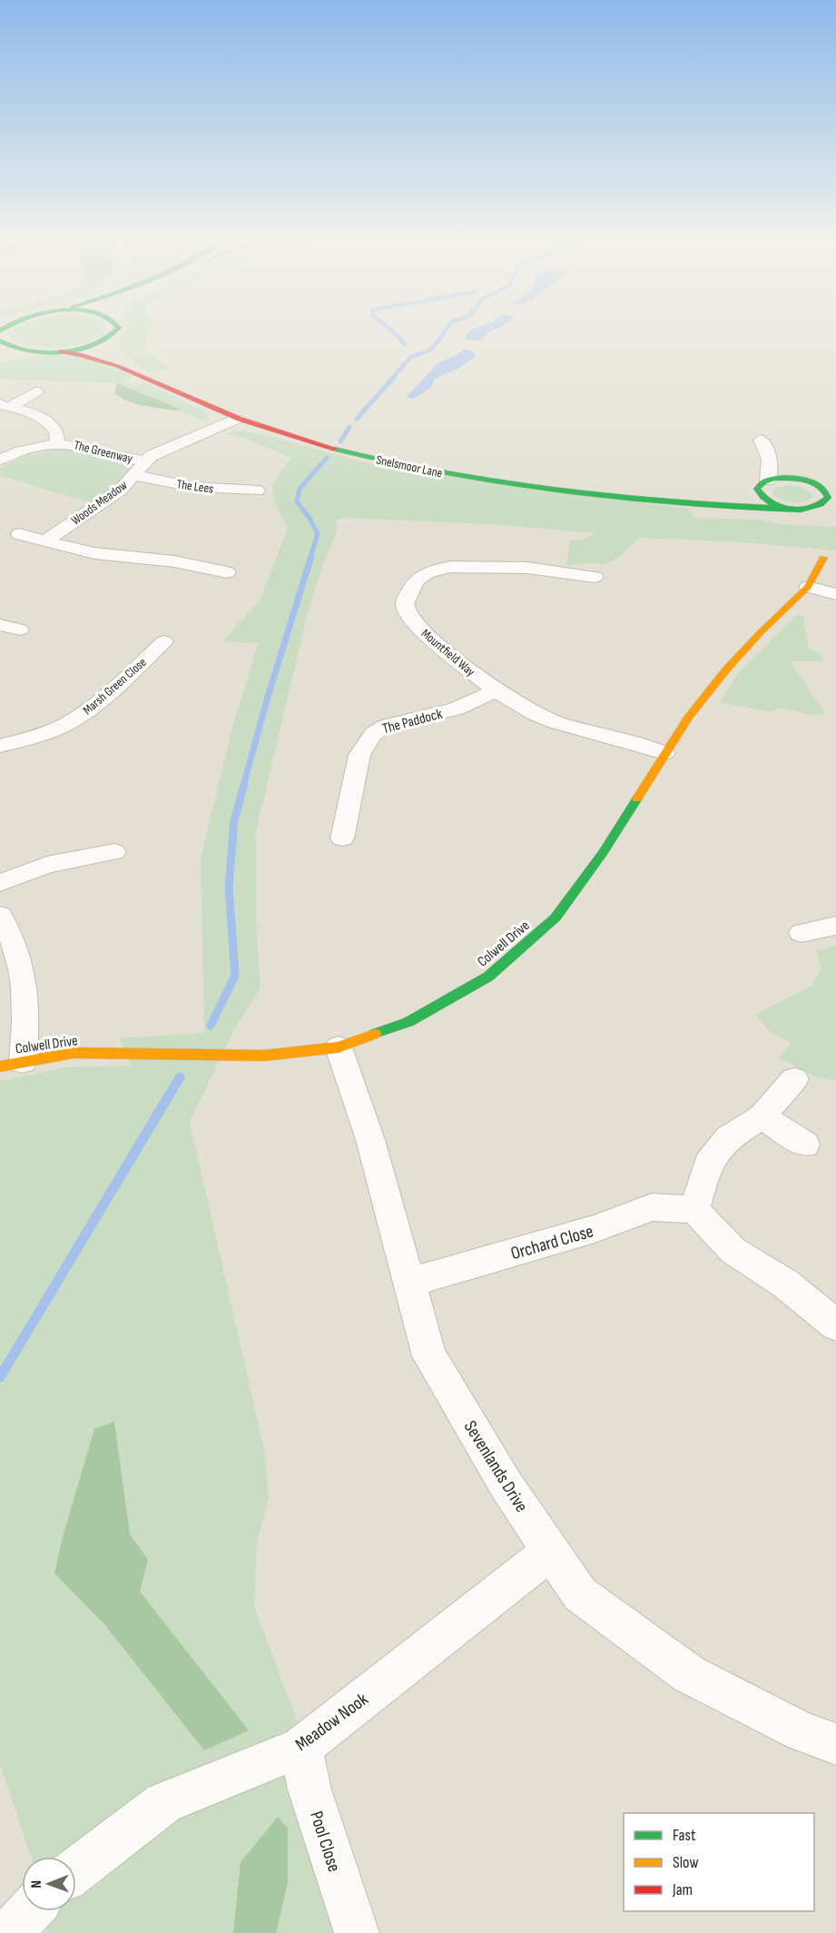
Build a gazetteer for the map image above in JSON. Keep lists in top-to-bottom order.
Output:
{
  "streets": {
    "main road": ["Snelsmoor Lane", "Colwell Drive"],
    "street": [
      "The Greenway",
      "The Lees",
      "Woods Meadow",
      "Mountfield Way",
      "Marsh Green Close",
      "The Paddock",
      "Orchard Close",
      "Sevenlands Drive",
      "Meadow Nook",
      "Pool Close"
    ]
  },
  "crossings": [
    ["The Greenway", "Woods Meadow"],
    ["Snelsmoor Lane", "Woods Meadow"],
    ["The Lees", "Woods Meadow"],
    ["Mountfield Way", "The Paddock"],
    ["Mountfield Way", "Colwell Drive"],
    ["Colwell Drive", "Sevenlands Drive"],
    ["Orchard Close", "Sevenlands Drive"],
    ["Sevenlands Drive", "Meadow Nook"],
    ["Meadow Nook", "Pool Close"]
  ],
  "legend": ["Fast", "Slow", "Jam"],
  "north": "left"
}
